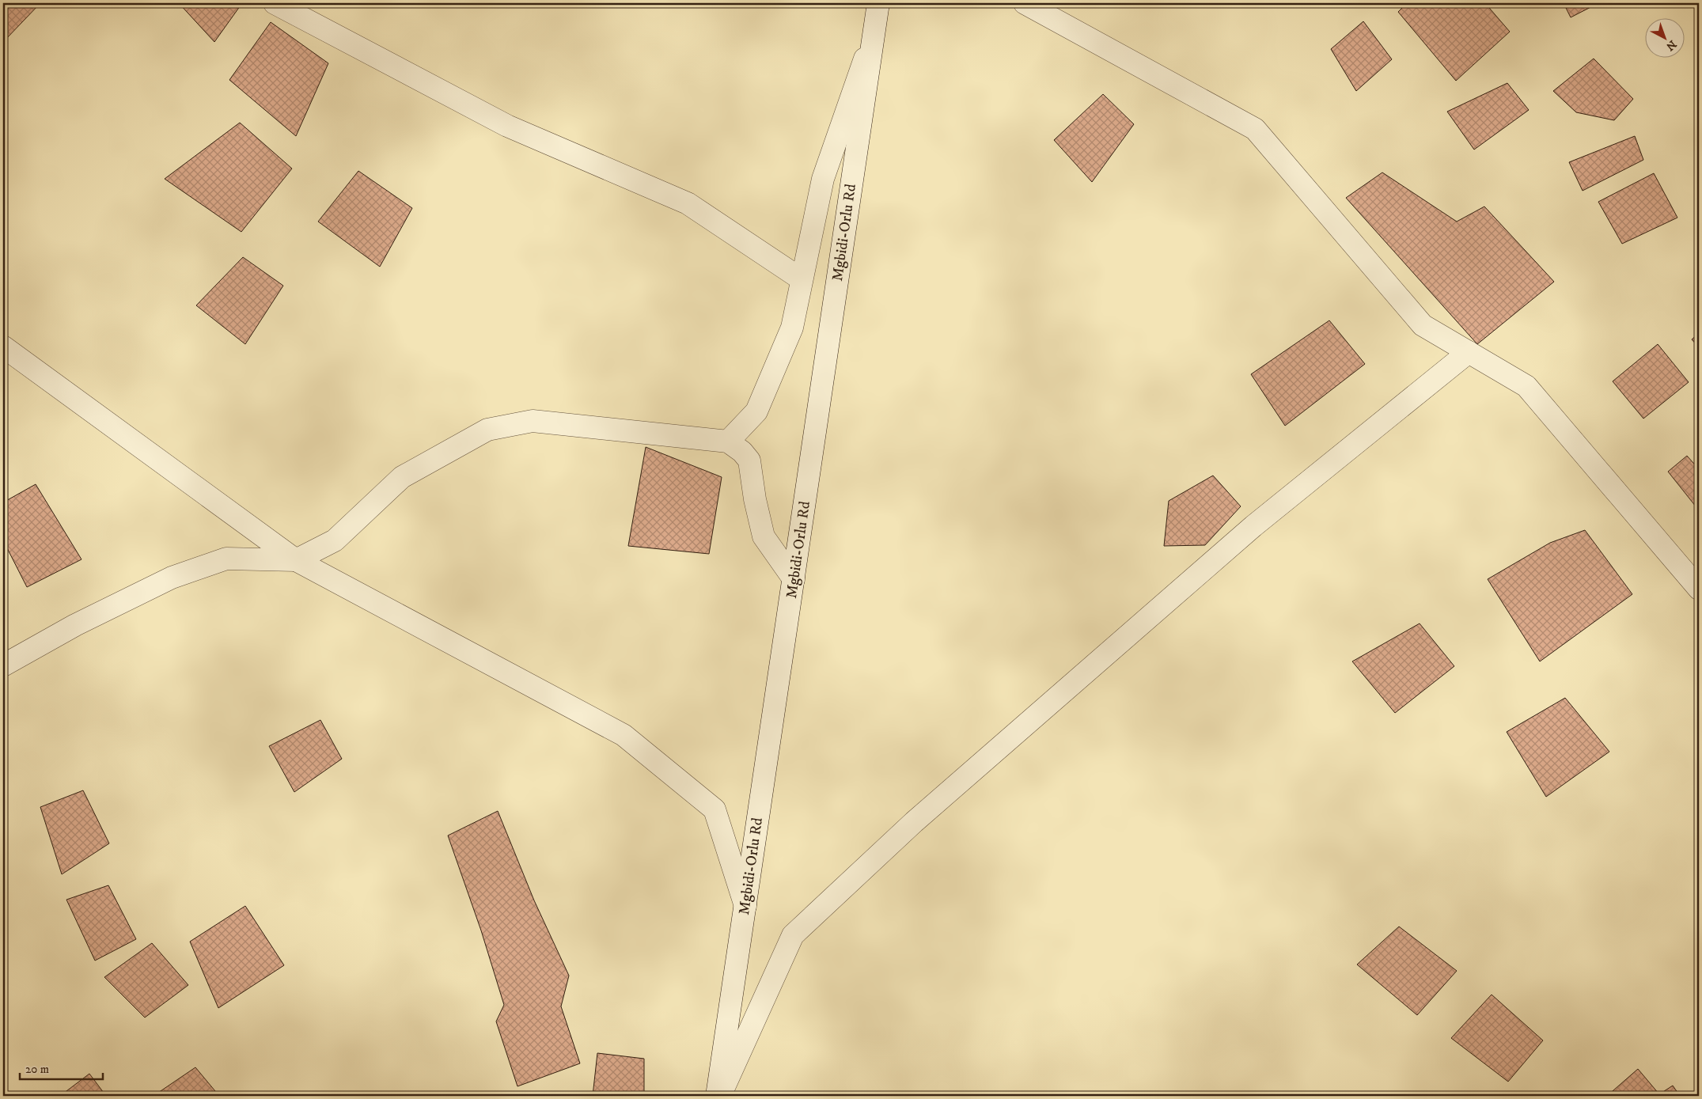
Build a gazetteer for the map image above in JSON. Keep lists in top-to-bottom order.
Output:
{
  "streets": {
    "street": ["Mgbidi-Orlu Rd"]
  },
  "scale_bar": "20 m",
  "north": "bottom right"
}
